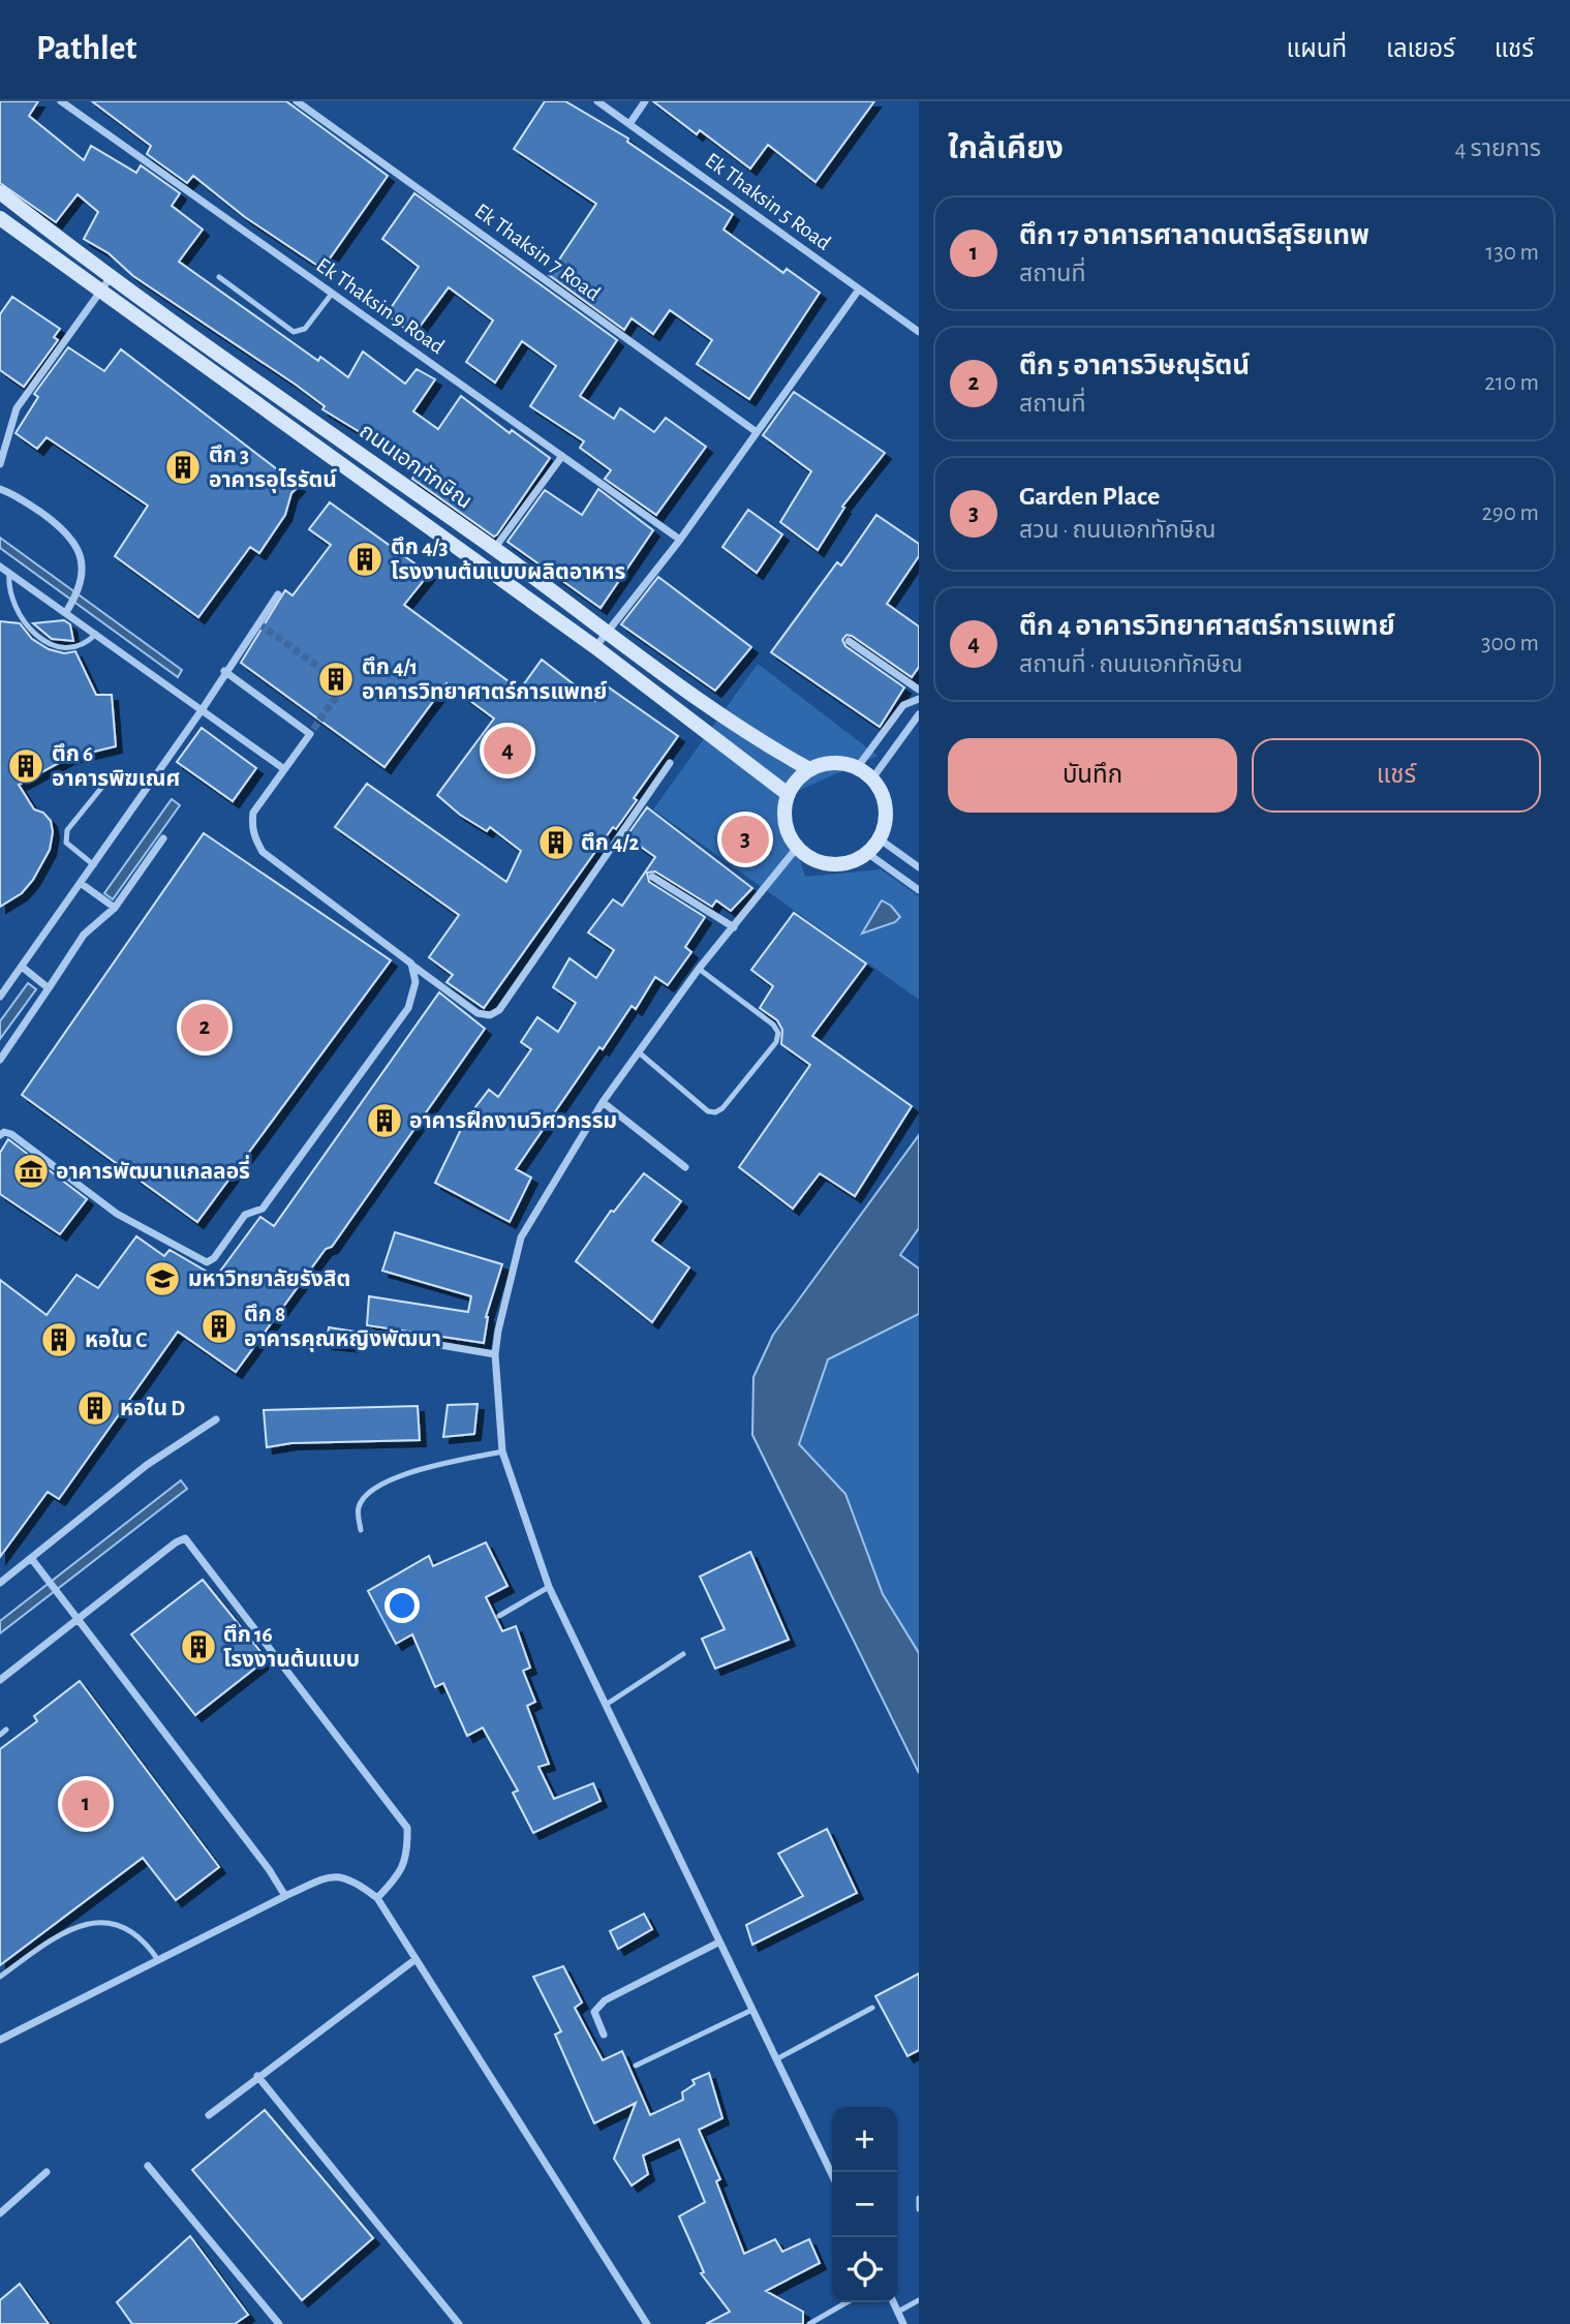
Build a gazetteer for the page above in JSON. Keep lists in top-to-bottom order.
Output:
{
  "streets": {
    "street": [
      "Ek Thaksin 5 Road",
      "Ek Thaksin 7 Road",
      "Ek Thaksin 9 Road",
      "ถนนเอกทักษิณ"
    ]
  },
  "places": {
    "building": [
      "ตึก 3 อาคารอุไรรัตน์",
      "ตึก 4/3 โรงงานต้นแบบผลิตอาหาร",
      "ตึก 4/1 อาคารวิทยาศาตร์การแพทย์",
      "ตึก 6 อาคารพิฆเณศ",
      "ตึก 4/2",
      "อาคารฝึกงานวิศวกรรม",
      "ตึก 8 อาคารคุณหญิงพัฒนา",
      "หอใน C",
      "หอใน D",
      "ตึก 16 โรงงานต้นแบบ"
    ],
    "museum": ["อาคารพัฒนาแกลลอรี่"],
    "school or university": ["มหาวิทยาลัยรังสิต"]
  },
  "page": {
    "header": "Pathlet",
    "nav": ["แผนที่", "เลเยอร์", "แชร์"],
    "heading": ["ใกล้เคียง", "4 รายการ"],
    "list": [
      {
        "mark": "1",
        "name": "ตึก 17 อาคารศาลาดนตรีสุริยเทพ",
        "note": "สถานที่",
        "value": "130 m"
      },
      {
        "mark": "2",
        "name": "ตึก 5 อาคารวิษณุรัตน์",
        "note": "สถานที่",
        "value": "210 m"
      },
      {
        "mark": "3",
        "name": "Garden Place",
        "note": "สวน · ถนนเอกทักษิณ",
        "value": "290 m"
      },
      {
        "mark": "4",
        "name": "ตึก 4 อาคารวิทยาศาสตร์การแพทย์",
        "note": "สถานที่ · ถนนเอกทักษิณ",
        "value": "300 m"
      }
    ],
    "buttons": ["บันทึก", "แชร์"],
    "pins": [
      "4",
      "3",
      "2",
      "1"
    ],
    "map_buttons": ["+", "−"]
  }
}
